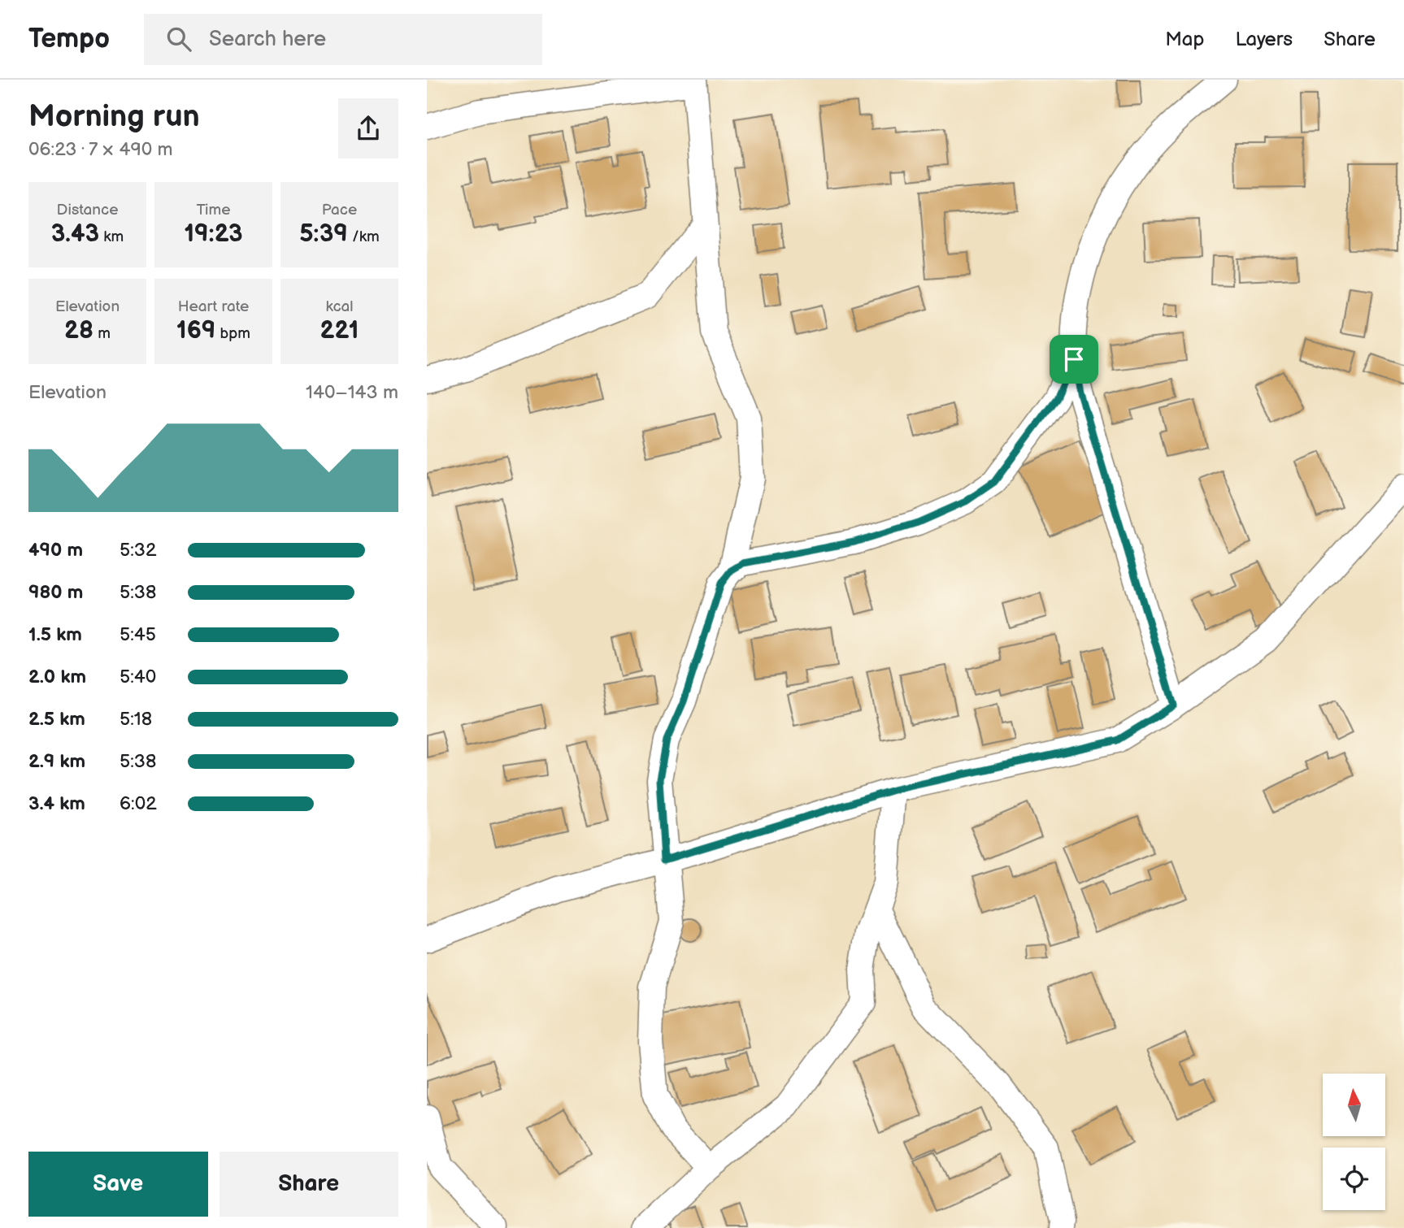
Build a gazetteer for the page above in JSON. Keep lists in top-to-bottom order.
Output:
{
  "north": "top",
  "page": {
    "header": "Tempo",
    "search": "Search here",
    "nav": ["Map", "Layers", "Share"],
    "heading": ["Morning run", "06:23 · 7 × 490 m"],
    "stats": [
      ["Distance", "3.43 km"],
      ["Time", "19:23"],
      ["Pace", "5:39 /km"],
      ["Elevation", "28 m"],
      ["Heart rate", "169 bpm"],
      ["kcal", "221"]
    ],
    "chart": ["Elevation", "140–143 m"],
    "list": [
      {
        "name": "490 m",
        "note": "5:32"
      },
      {
        "name": "980 m",
        "note": "5:38"
      },
      {
        "name": "1.5 km",
        "note": "5:45"
      },
      {
        "name": "2.0 km",
        "note": "5:40"
      },
      {
        "name": "2.5 km",
        "note": "5:18"
      },
      {
        "name": "2.9 km",
        "note": "5:38"
      },
      {
        "name": "3.4 km",
        "note": "6:02"
      }
    ],
    "buttons": ["Save", "Share"]
  }
}
